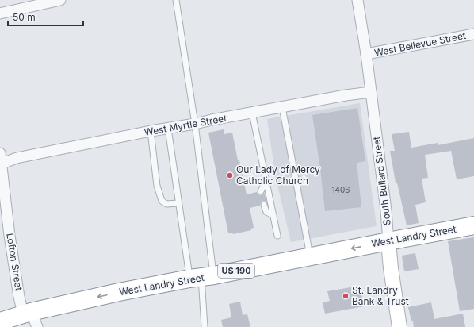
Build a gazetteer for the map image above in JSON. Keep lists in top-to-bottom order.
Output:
{
  "streets": {
    "highway": ["West Landry Street", "US 190"],
    "main road": ["South Bullard Street"],
    "street": ["West Bellevue Street", "West Myrtle Street", "Lofton Street"]
  },
  "crossings": [
    ["West Bellevue Street", "South Bullard Street"],
    ["West Myrtle Street", "South Bullard Street"],
    ["West Myrtle Street", "Lofton Street"],
    ["South Bullard Street", "West Landry Street"],
    ["West Landry Street", "Lofton Street"]
  ],
  "one_way": ["West Landry Street"],
  "places": ["Our Lady of Mercy Catholic Church", "St. Landry Bank & Trust"],
  "house_numbers": ["1406"],
  "scale_bar": "50 m"
}
